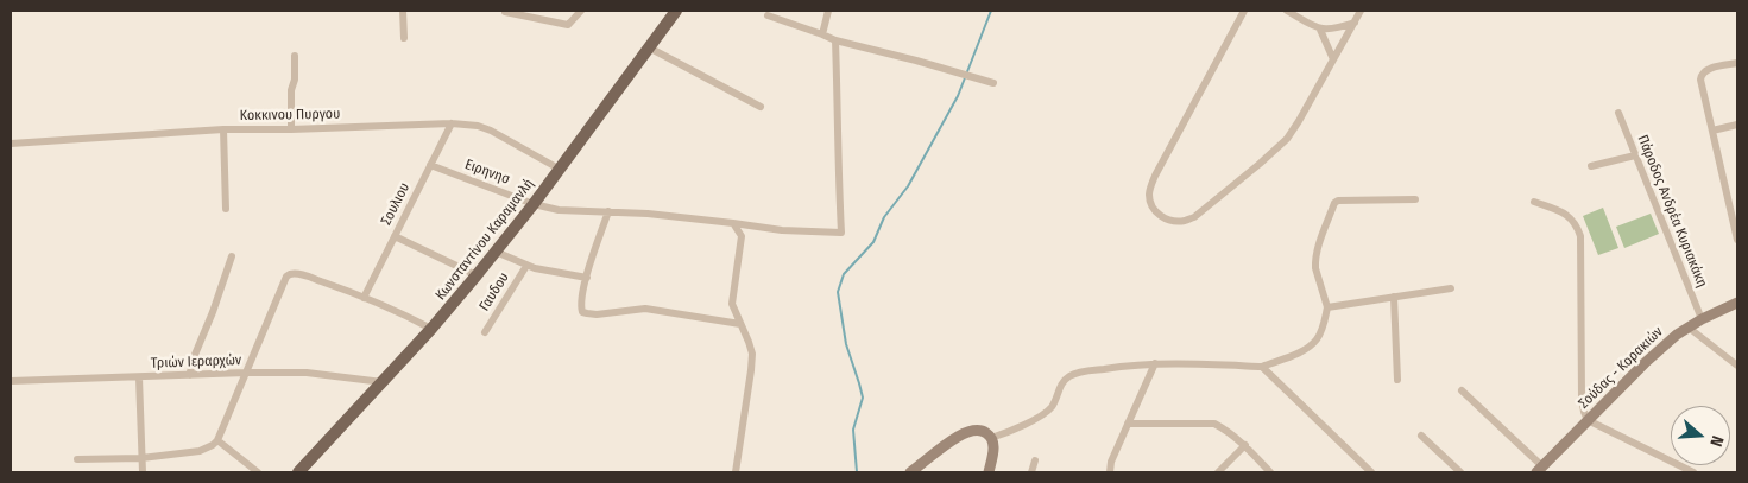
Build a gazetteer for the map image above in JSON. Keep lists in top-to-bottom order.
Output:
{
  "streets": {
    "main road": ["Κωνσταντίνου Καραμανλή", "Σούδας - Κορακιών"],
    "street": [
      "Κοκκινου Πυργου",
      "Ειρηνησ",
      "Σουλιου",
      "Πάροδος Ανδρέα Κυριακάκη",
      "Γαυδου",
      "Τριών Ιεραρχών"
    ]
  },
  "crossings": [
    ["Κοκκινου Πυργου", "Σουλιου"],
    ["Κοκκινου Πυργου", "Κωνσταντίνου Καραμανλή"],
    ["Ειρηνησ", "Σουλιου"],
    ["Ειρηνησ", "Κωνσταντίνου Καραμανλή"],
    ["Πάροδος Ανδρέα Κυριακάκη", "Σούδας - Κορακιών"],
    ["Κωνσταντίνου Καραμανλή", "Τριών Ιεραρχών"]
  ],
  "north": "right"
}
